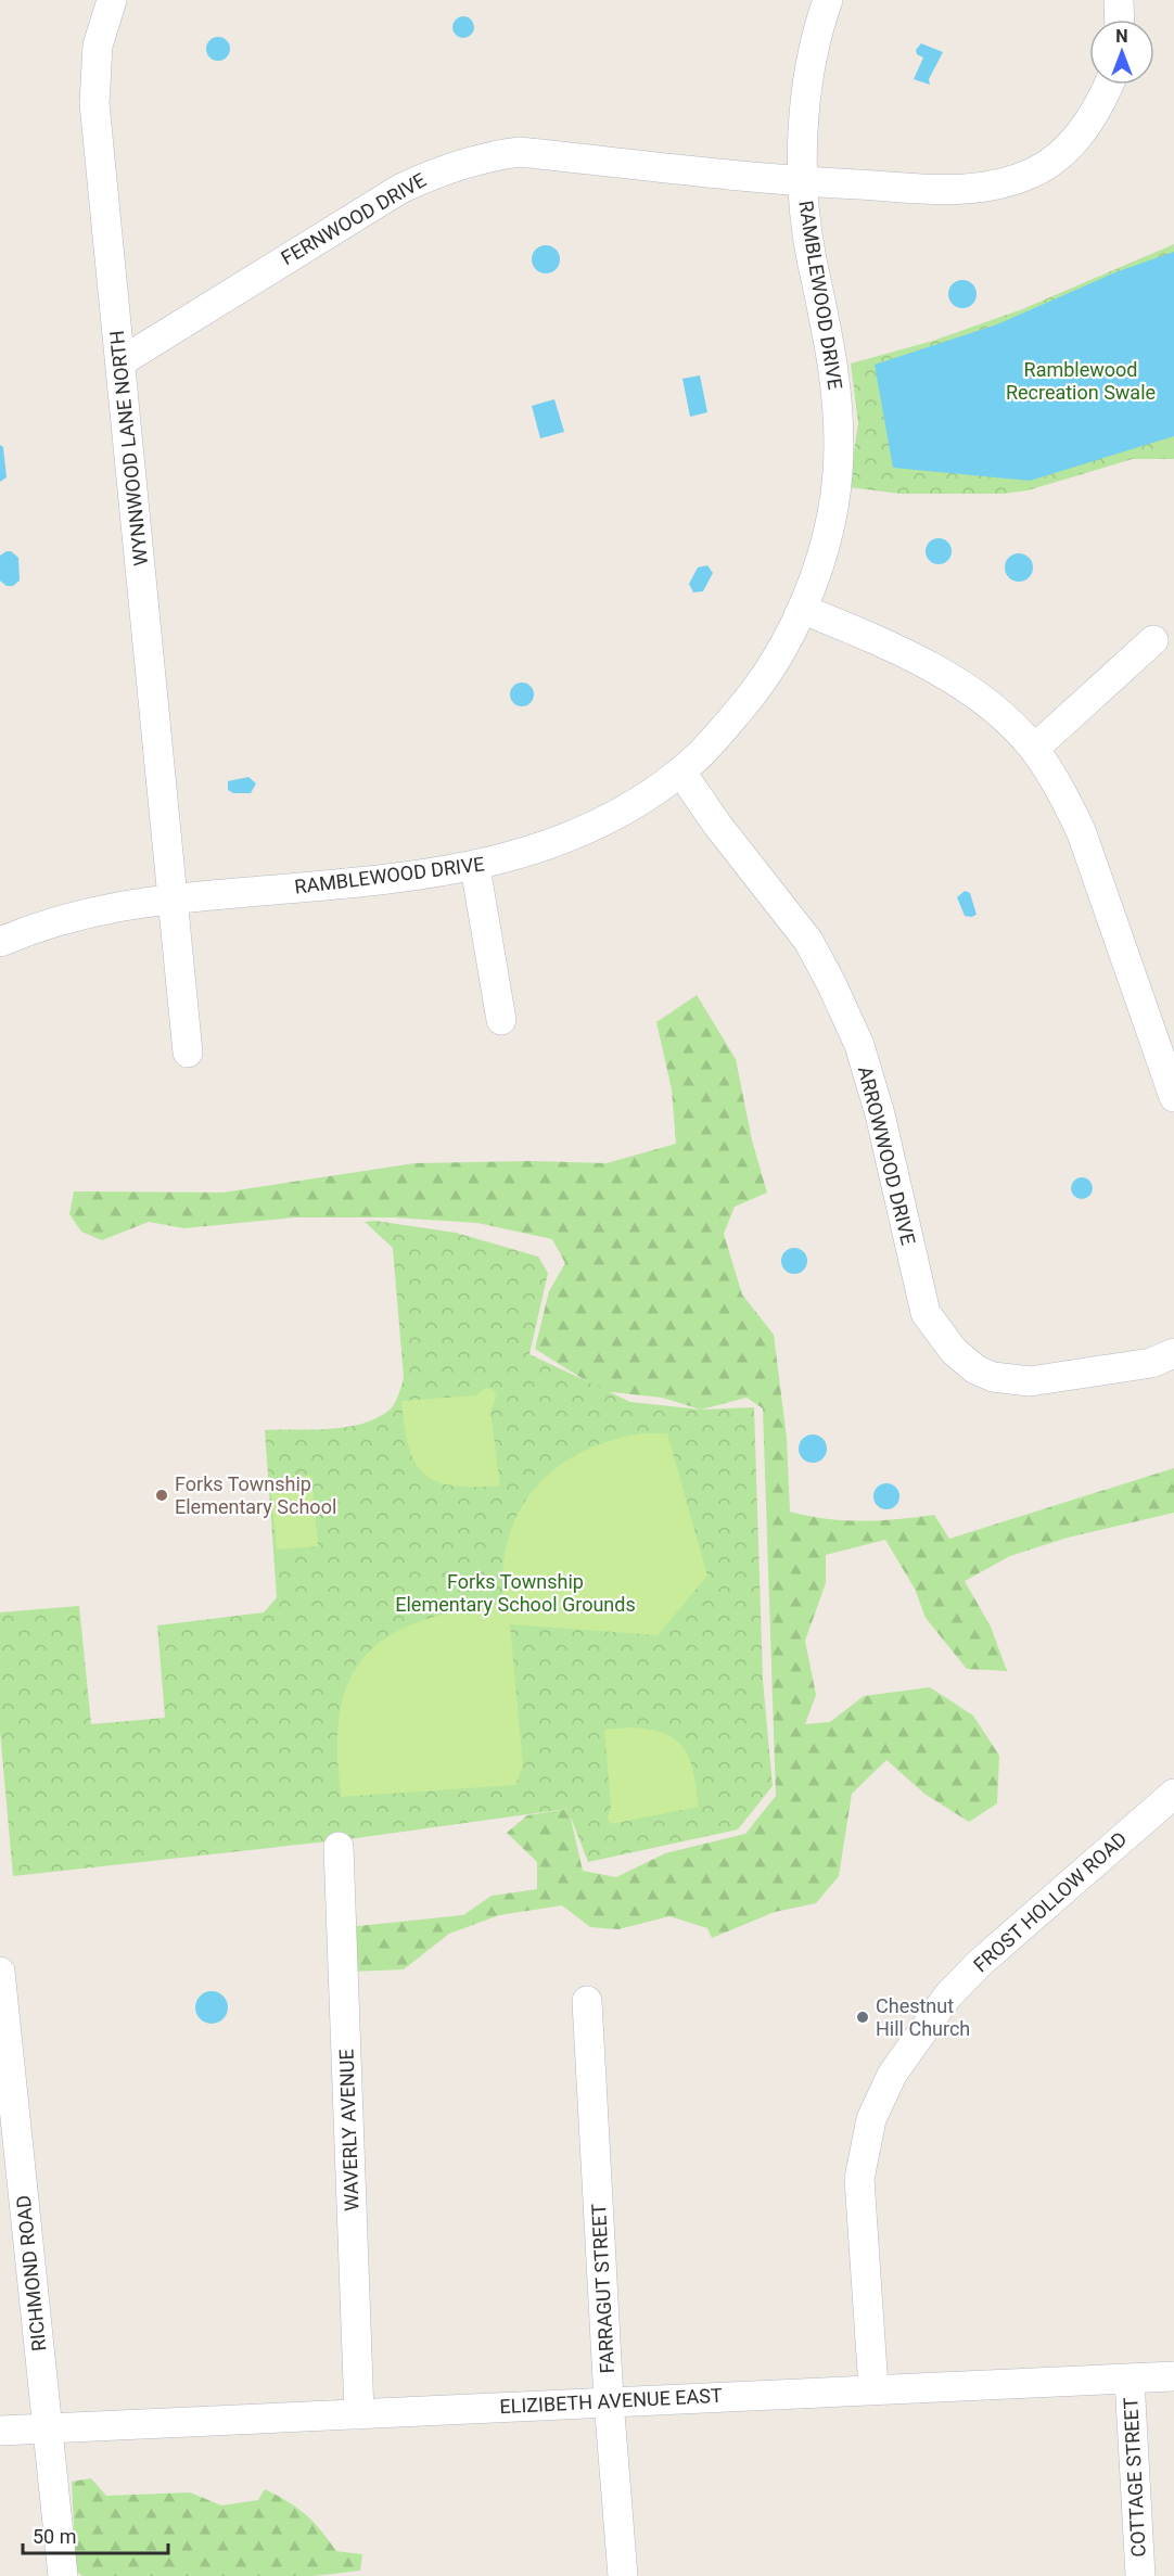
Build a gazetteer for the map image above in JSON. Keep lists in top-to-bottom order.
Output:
{
  "streets": {
    "street": [
      "FERNWOOD DRIVE",
      "RAMBLEWOOD DRIVE",
      "WYNNWOOD LANE NORTH",
      "ARROWWOOD DRIVE",
      "FROST HOLLOW ROAD",
      "WAVERLY AVENUE",
      "RICHMOND ROAD",
      "FARRAGUT STREET",
      "ELIZIBETH AVENUE EAST",
      "COTTAGE STREET"
    ]
  },
  "crossings": [
    ["FERNWOOD DRIVE", "RAMBLEWOOD DRIVE"],
    ["FERNWOOD DRIVE", "WYNNWOOD LANE NORTH"],
    ["RAMBLEWOOD DRIVE", "WYNNWOOD LANE NORTH"],
    ["RAMBLEWOOD DRIVE", "ARROWWOOD DRIVE"],
    ["FROST HOLLOW ROAD", "ELIZIBETH AVENUE EAST"],
    ["WAVERLY AVENUE", "ELIZIBETH AVENUE EAST"],
    ["RICHMOND ROAD", "ELIZIBETH AVENUE EAST"],
    ["FARRAGUT STREET", "ELIZIBETH AVENUE EAST"],
    ["ELIZIBETH AVENUE EAST", "COTTAGE STREET"]
  ],
  "parks": ["Ramblewood Recreation Swale", "Forks Township Elementary School Grounds"],
  "places": ["Forks Township Elementary School", "Chestnut Hill Church"],
  "scale_bar": "50 m",
  "north": "top"
}
